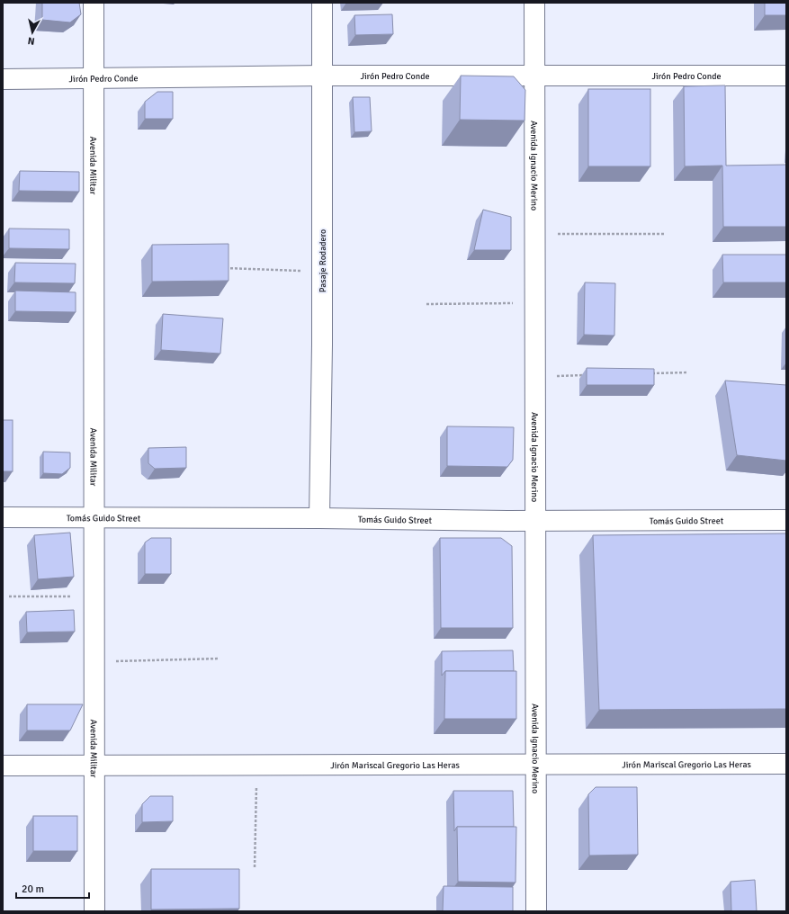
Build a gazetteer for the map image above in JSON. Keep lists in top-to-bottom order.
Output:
{
  "streets": {
    "street": [
      "Jirón Pedro Conde",
      "Avenida Militar",
      "Avenida Ignacio Merino",
      "Pasaje Rodadero",
      "Tomás Guido Street",
      "Jirón Mariscal Gregorio Las Heras"
    ]
  },
  "crossings": [
    ["Jirón Pedro Conde", "Avenida Militar"],
    ["Jirón Pedro Conde", "Avenida Ignacio Merino"],
    ["Jirón Pedro Conde", "Pasaje Rodadero"],
    ["Avenida Militar", "Tomás Guido Street"],
    ["Avenida Militar", "Jirón Mariscal Gregorio Las Heras"],
    ["Avenida Ignacio Merino", "Tomás Guido Street"],
    ["Avenida Ignacio Merino", "Jirón Mariscal Gregorio Las Heras"],
    ["Pasaje Rodadero", "Tomás Guido Street"]
  ],
  "scale_bar": "20 m",
  "north": "bottom"
}
